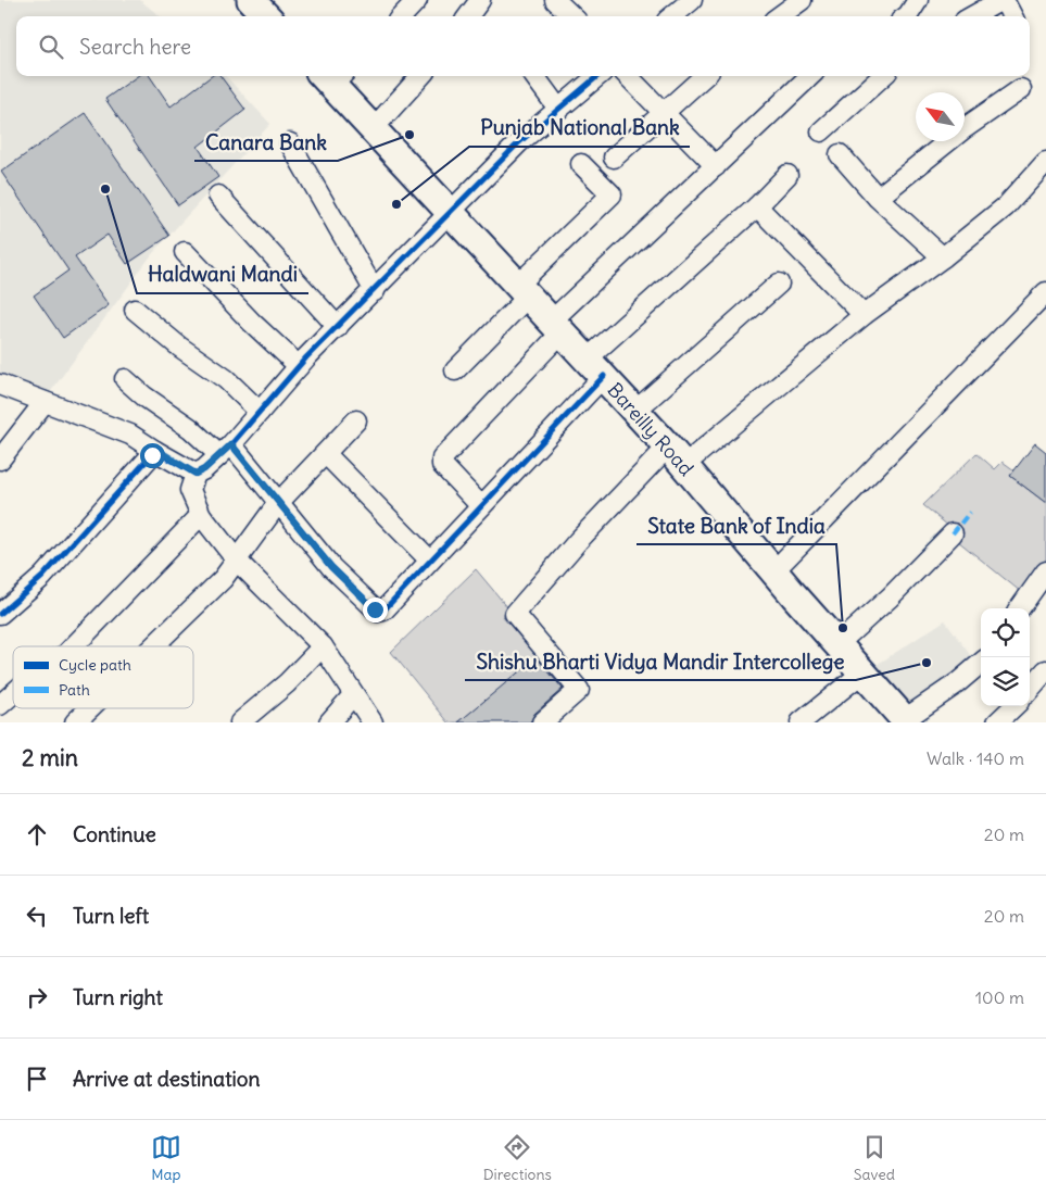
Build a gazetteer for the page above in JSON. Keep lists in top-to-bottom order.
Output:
{
  "streets": {
    "highway": ["Bareilly Road"]
  },
  "places": [
    "Canara Bank",
    "Haldwani Mandi",
    "Punjab National Bank",
    "State Bank of India",
    "Shishu Bharti Vidya Mandir Intercollege"
  ],
  "legend": ["Cycle path", "Path"],
  "north": "top left",
  "page": {
    "search": "Search here",
    "heading": ["2 min", "Walk · 140 m"],
    "list": [
      ["Continue", "20 m"],
      ["Turn left", "20 m"],
      ["Turn right", "100 m"],
      "Arrive at destination"
    ],
    "nav": ["Map", "Directions", "Saved"]
  }
}
